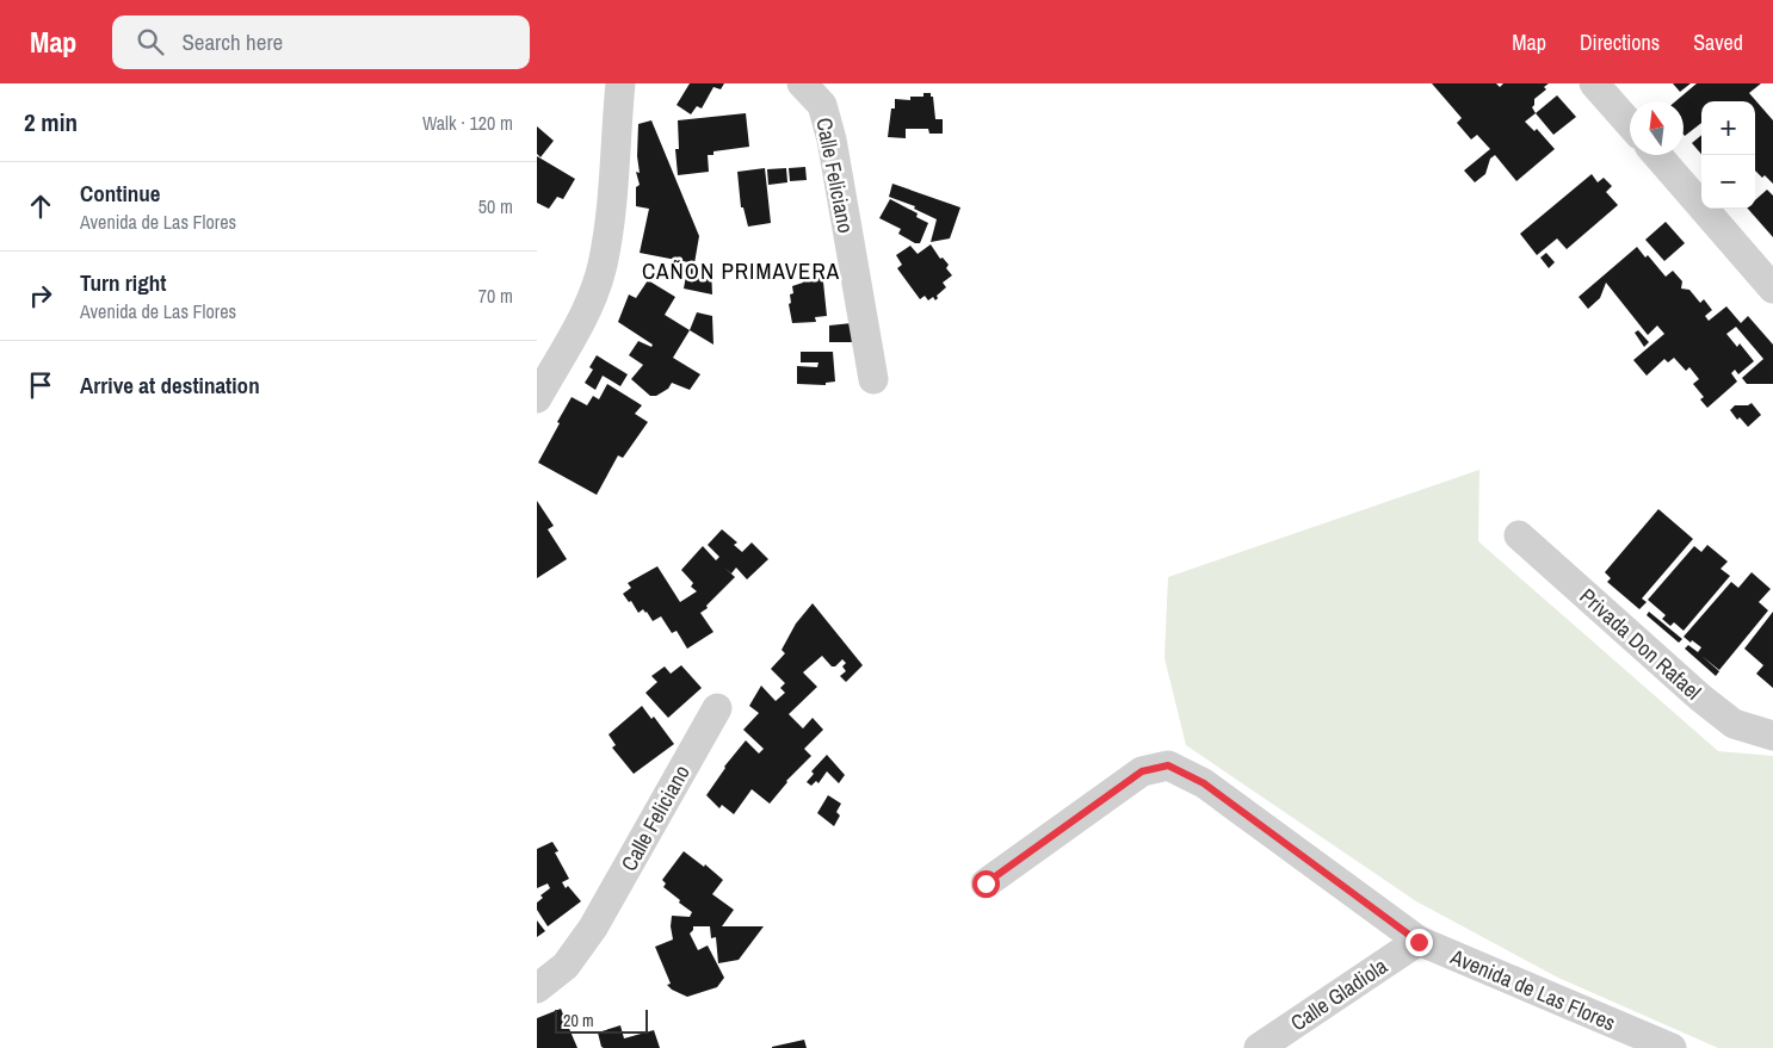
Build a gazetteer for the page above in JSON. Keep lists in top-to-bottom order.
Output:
{
  "streets": {
    "street": [
      "Calle Feliciano",
      "Privada Don Rafael",
      "Avenida de Las Flores",
      "Calle Gladiola"
    ]
  },
  "crossings": [
    ["Avenida de Las Flores", "Calle Gladiola"]
  ],
  "districts": ["CAÑON PRIMAVERA"],
  "scale_bar": "20 m",
  "north": "top",
  "page": {
    "header": "Map",
    "search": "Search here",
    "nav": ["Map", "Directions", "Saved"],
    "heading": ["2 min", "Walk · 120 m"],
    "map_buttons": ["+", "−"],
    "list": [
      ["Continue", "Avenida de Las Flores", "50 m"],
      ["Turn right", "Avenida de Las Flores", "70 m"],
      "Arrive at destination"
    ],
    "scale": "20 m"
  }
}
